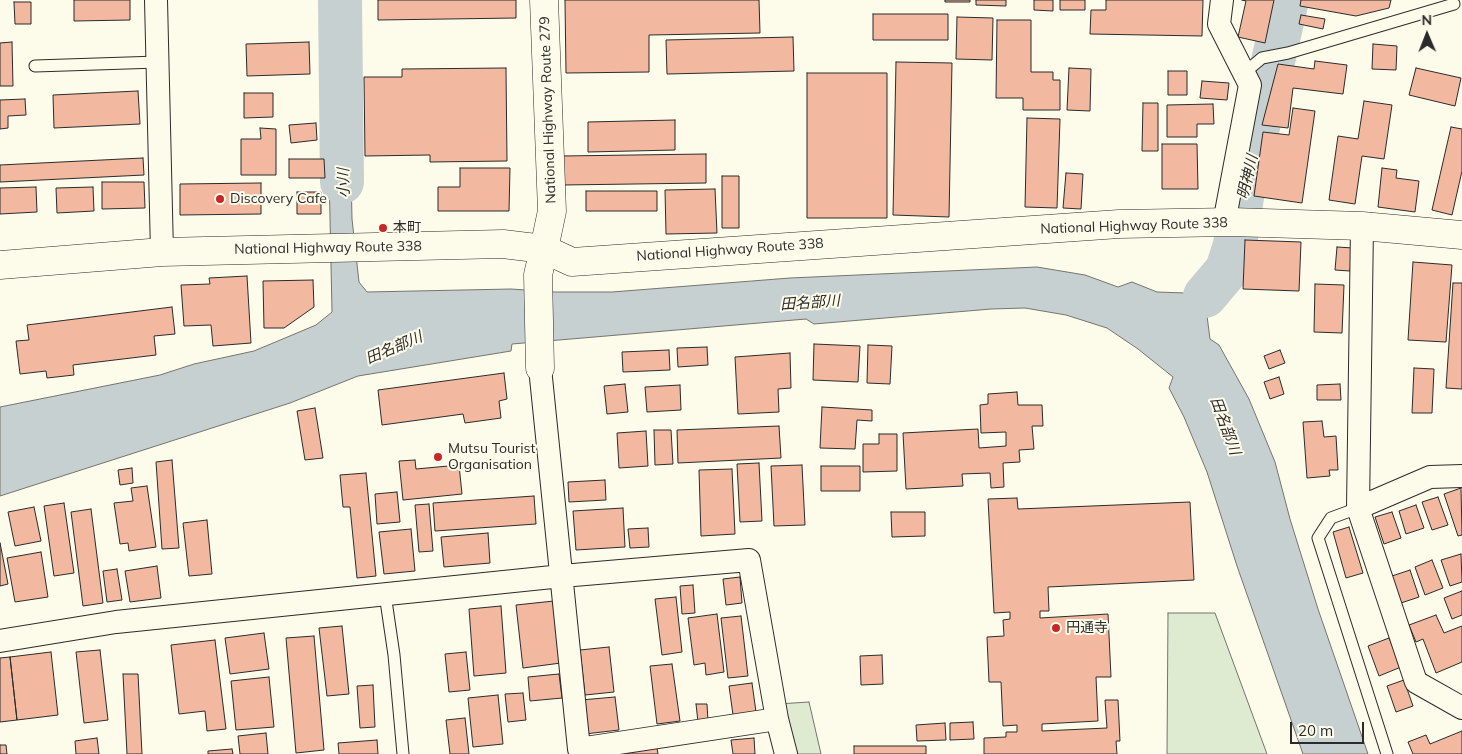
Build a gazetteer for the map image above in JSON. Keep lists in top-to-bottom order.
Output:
{
  "streets": {
    "main road": ["National Highway Route 279", "National Highway Route 338"]
  },
  "crossings": [
    ["National Highway Route 279", "National Highway Route 338"]
  ],
  "water": ["明神川", "小川", "田名部川"],
  "places": [
    "Discovery Cafe",
    "本町",
    "Mutsu Tourist Organisation",
    "円通寺"
  ],
  "scale_bar": "20 m",
  "north": "top"
}
